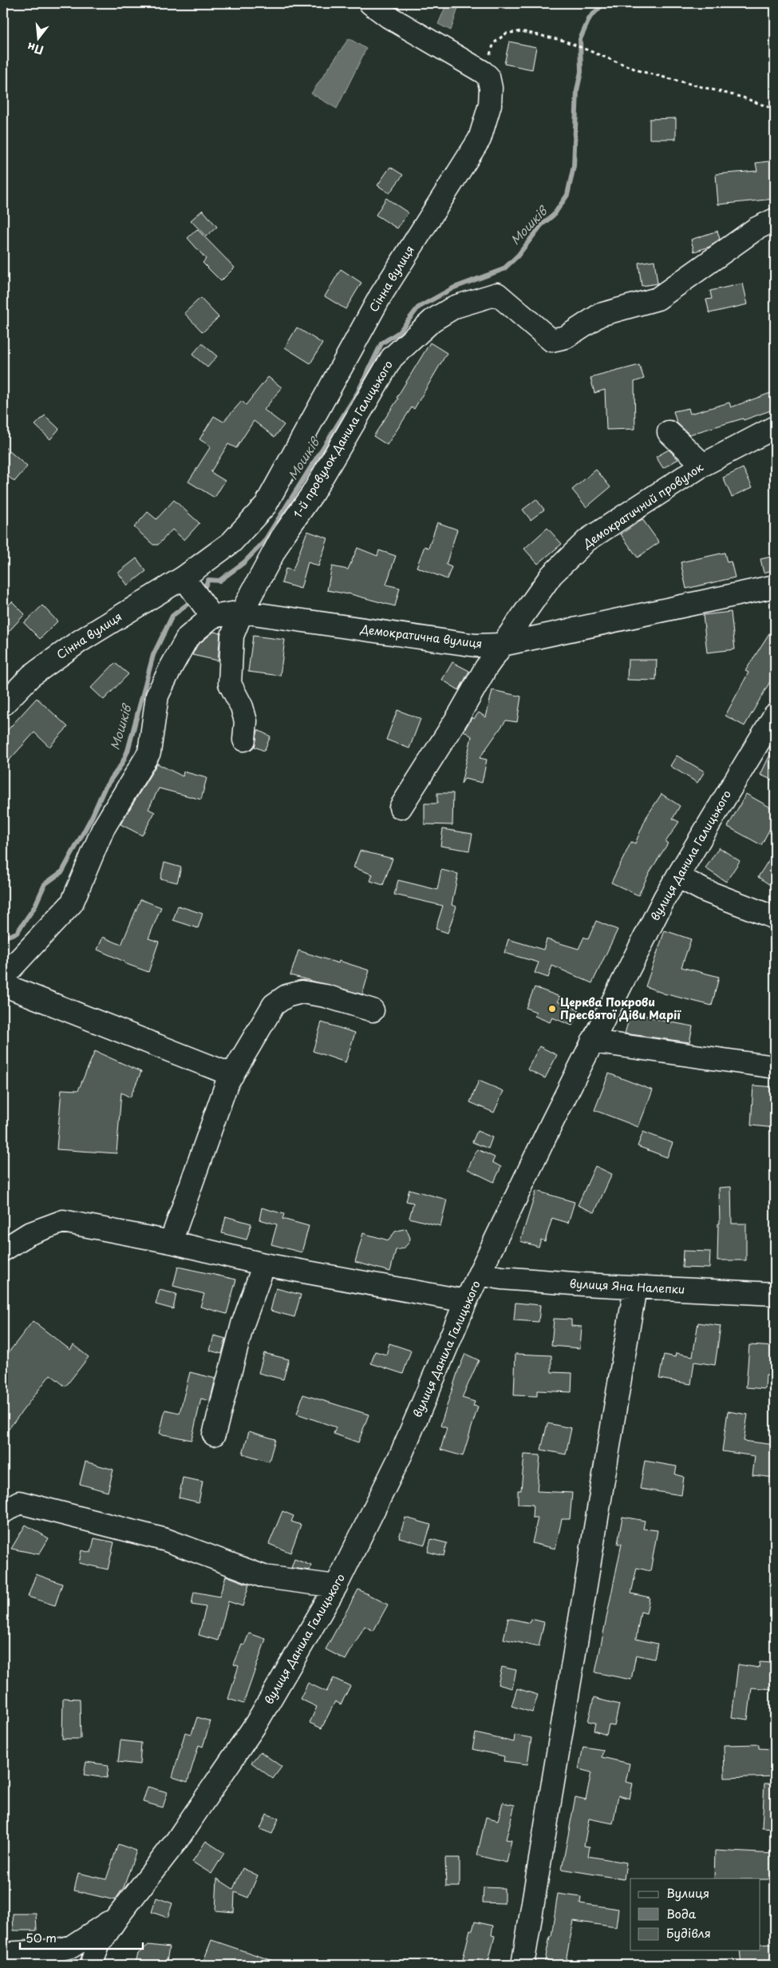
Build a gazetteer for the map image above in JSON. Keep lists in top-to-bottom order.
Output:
{
  "streets": {
    "street": [
      "Сінна вулиця",
      "1-й провулок Данила Галицького",
      "Демократичний провулок",
      "Демократична вулиця",
      "вулиця Данила Галицького",
      "вулиця Яна Налепки"
    ]
  },
  "crossings": [
    ["1-й провулок Данила Галицького", "Демократична вулиця"],
    ["Демократичний провулок", "Демократична вулиця"],
    ["вулиця Данила Галицького", "вулиця Яна Налепки"]
  ],
  "water": ["Мошків"],
  "places": ["Церква Покрови Пресвятої Діви Марії"],
  "legend": ["Вулиця", "Вода", "Будівля"],
  "scale_bar": "50 m",
  "north": "bottom"
}
